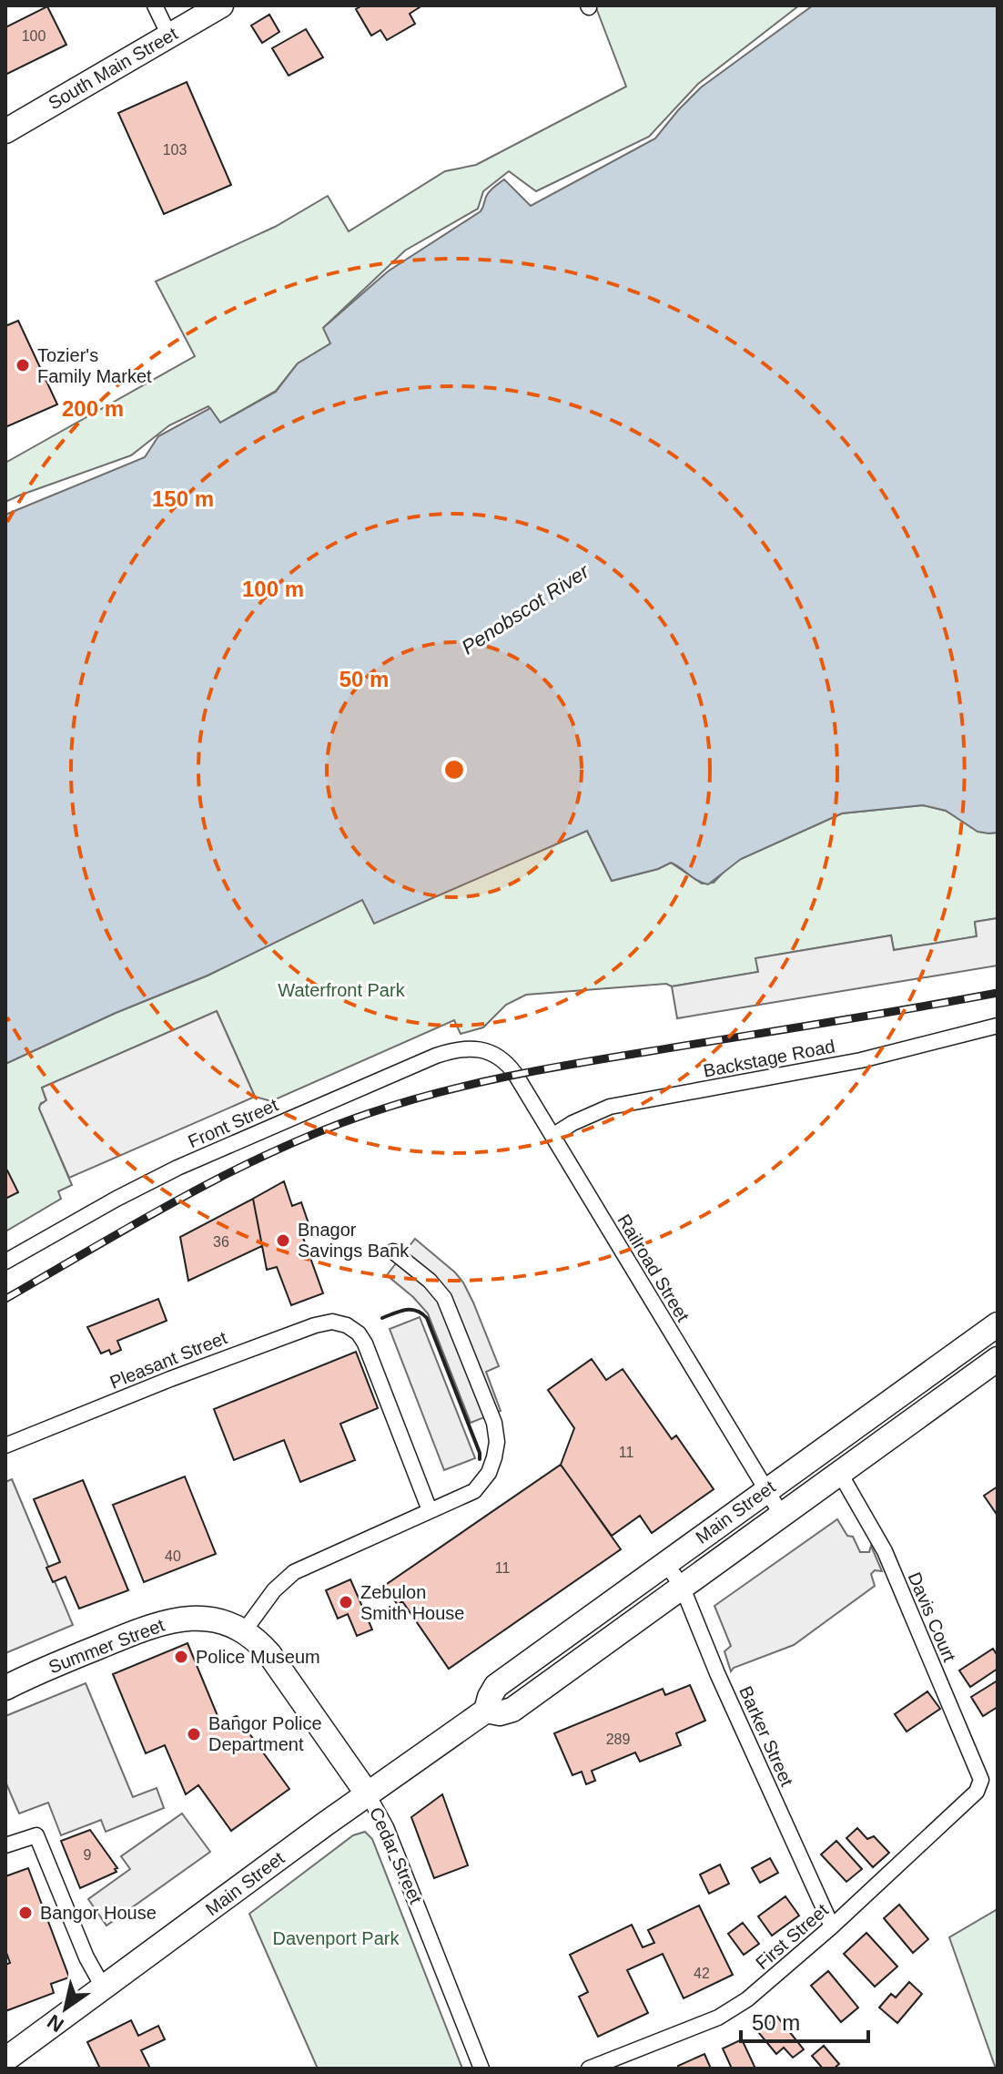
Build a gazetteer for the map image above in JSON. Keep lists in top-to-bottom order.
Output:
{
  "streets": {
    "main road": [
      "South Main Street",
      "Main Street",
      "Summer Street",
      "Cedar Street"
    ],
    "street": [
      "Backstage Road",
      "Front Street",
      "Railroad Street",
      "Pleasant Street",
      "Davis Court",
      "Barker Street",
      "First Street"
    ]
  },
  "crossings": [
    ["Backstage Road", "Railroad Street"],
    ["Front Street", "Railroad Street"],
    ["Railroad Street", "Main Street"],
    ["Main Street", "Davis Court"],
    ["Main Street", "Barker Street"],
    ["Main Street", "Cedar Street"],
    ["Davis Court", "First Street"],
    ["Summer Street", "Cedar Street"],
    ["Barker Street", "First Street"]
  ],
  "water": ["Penobscot River"],
  "parks": ["Waterfront Park", "Davenport Park"],
  "places": [
    "Tozier's Family Market",
    "Bnagor Savings Bank",
    "Zebulon Smith House",
    "Police Museum",
    "Bangor Police Department",
    "Bangor House"
  ],
  "house_numbers": [
    "100",
    "103",
    "36",
    "11",
    "40",
    "11",
    "289",
    "9",
    "42"
  ],
  "scale_bar": "50 m",
  "north": "bottom left",
  "rings": [
    "200 m",
    "150 m",
    "100 m",
    "50 m"
  ]
}
